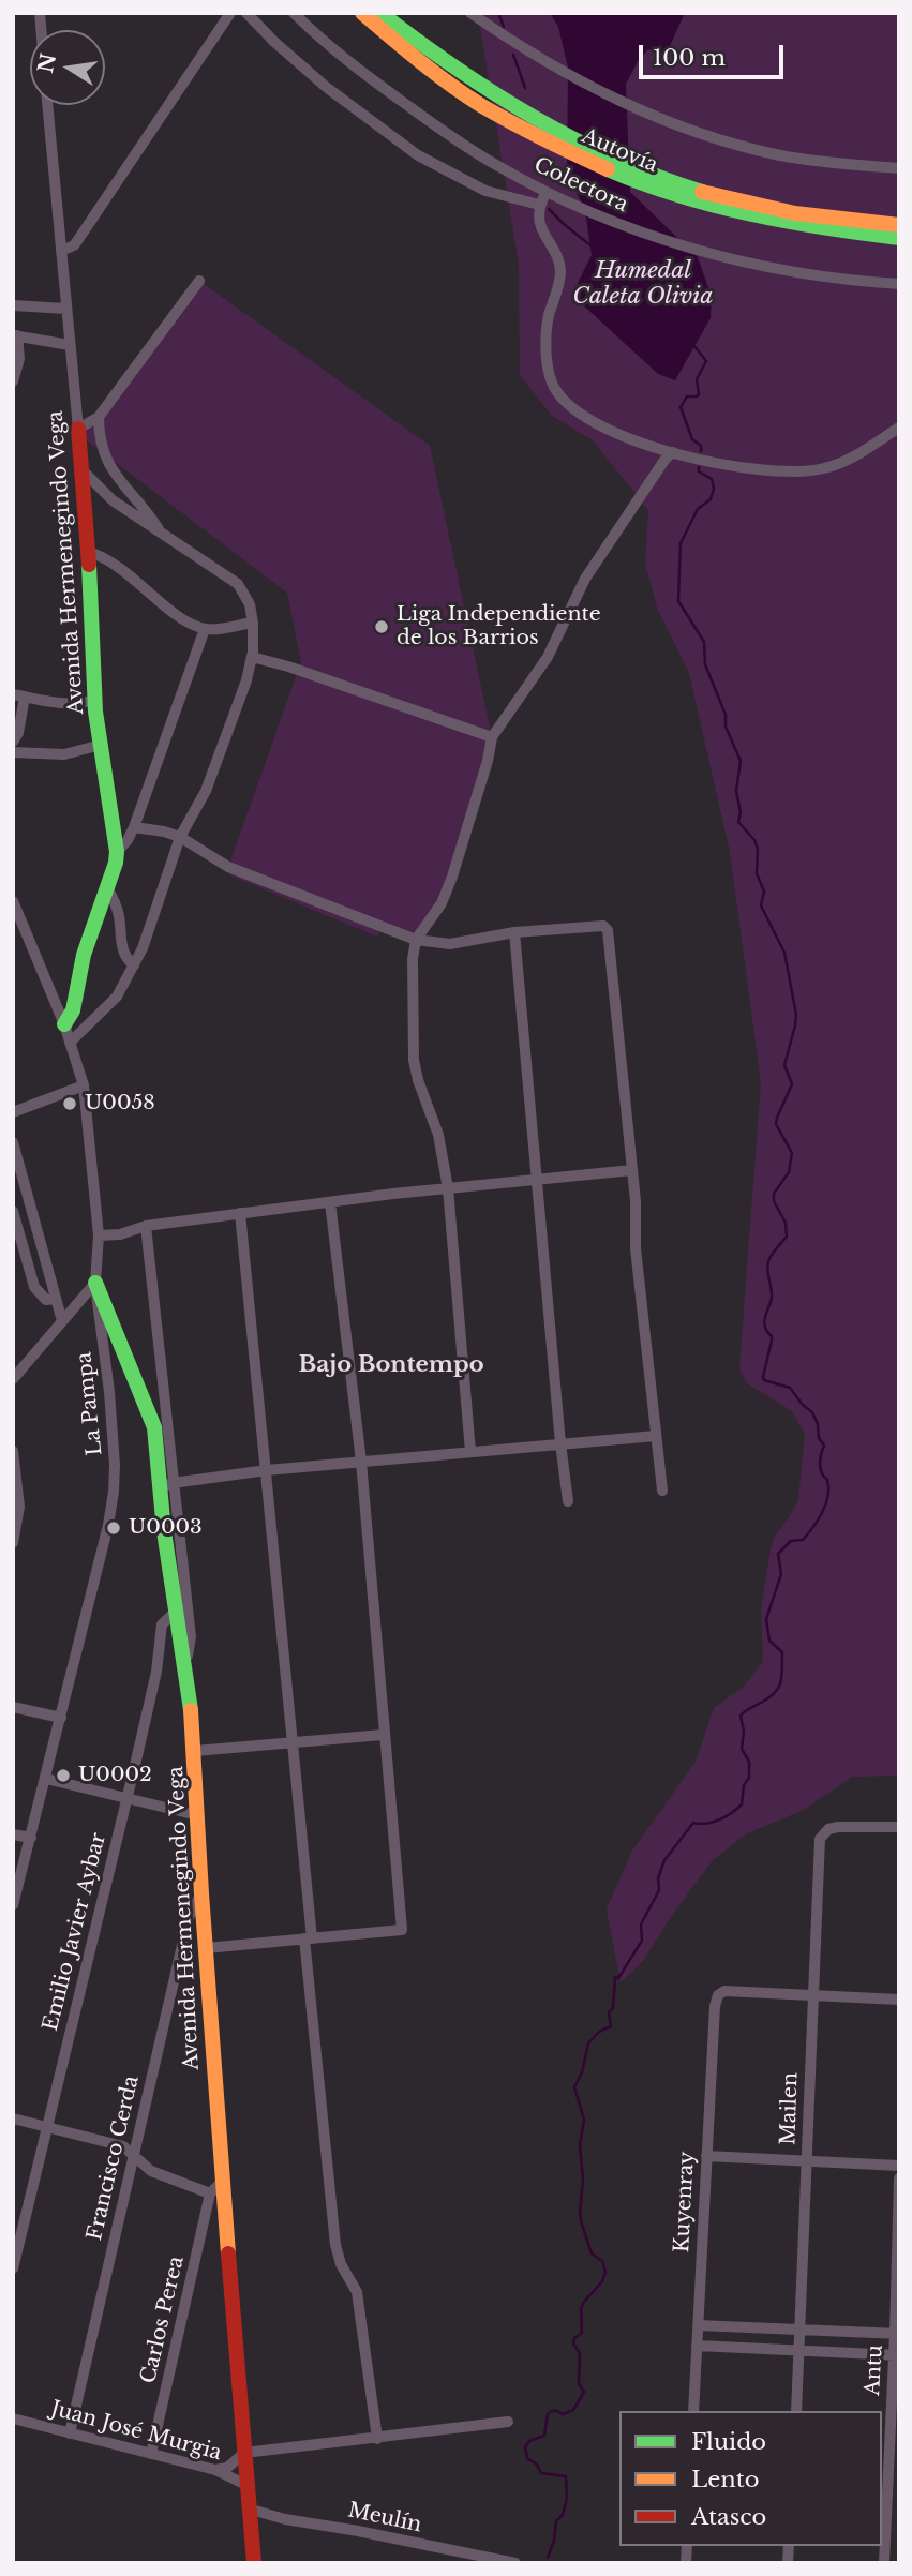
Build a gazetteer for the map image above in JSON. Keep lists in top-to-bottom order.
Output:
{
  "streets": {
    "street": [
      "Autovía",
      "Colectora",
      "Avenida Hermenegindo Vega",
      "La Pampa",
      "Emilio Javier Aybar",
      "Mailen",
      "Francisco Cerda",
      "Kuyenray",
      "Carlos Perea",
      "Antu",
      "Juan José Murgia",
      "Meulín"
    ]
  },
  "crossings": [
    ["Avenida Hermenegindo Vega", "La Pampa"],
    ["Avenida Hermenegindo Vega", "Emilio Javier Aybar"],
    ["Avenida Hermenegindo Vega", "Francisco Cerda"],
    ["Avenida Hermenegindo Vega", "Juan José Murgia"],
    ["Avenida Hermenegindo Vega", "Meulín"],
    ["Mailen", "Kuyenray"],
    ["Francisco Cerda", "Juan José Murgia"],
    ["Carlos Perea", "Juan José Murgia"]
  ],
  "districts": ["Bajo Bontempo"],
  "water": ["Humedal Caleta Olivia"],
  "places": [
    "Liga Independiente de los Barrios",
    "U0058",
    "U0003",
    "U0002"
  ],
  "legend": ["Fluido", "Lento", "Atasco"],
  "scale_bar": "100 m",
  "north": "left"
}
